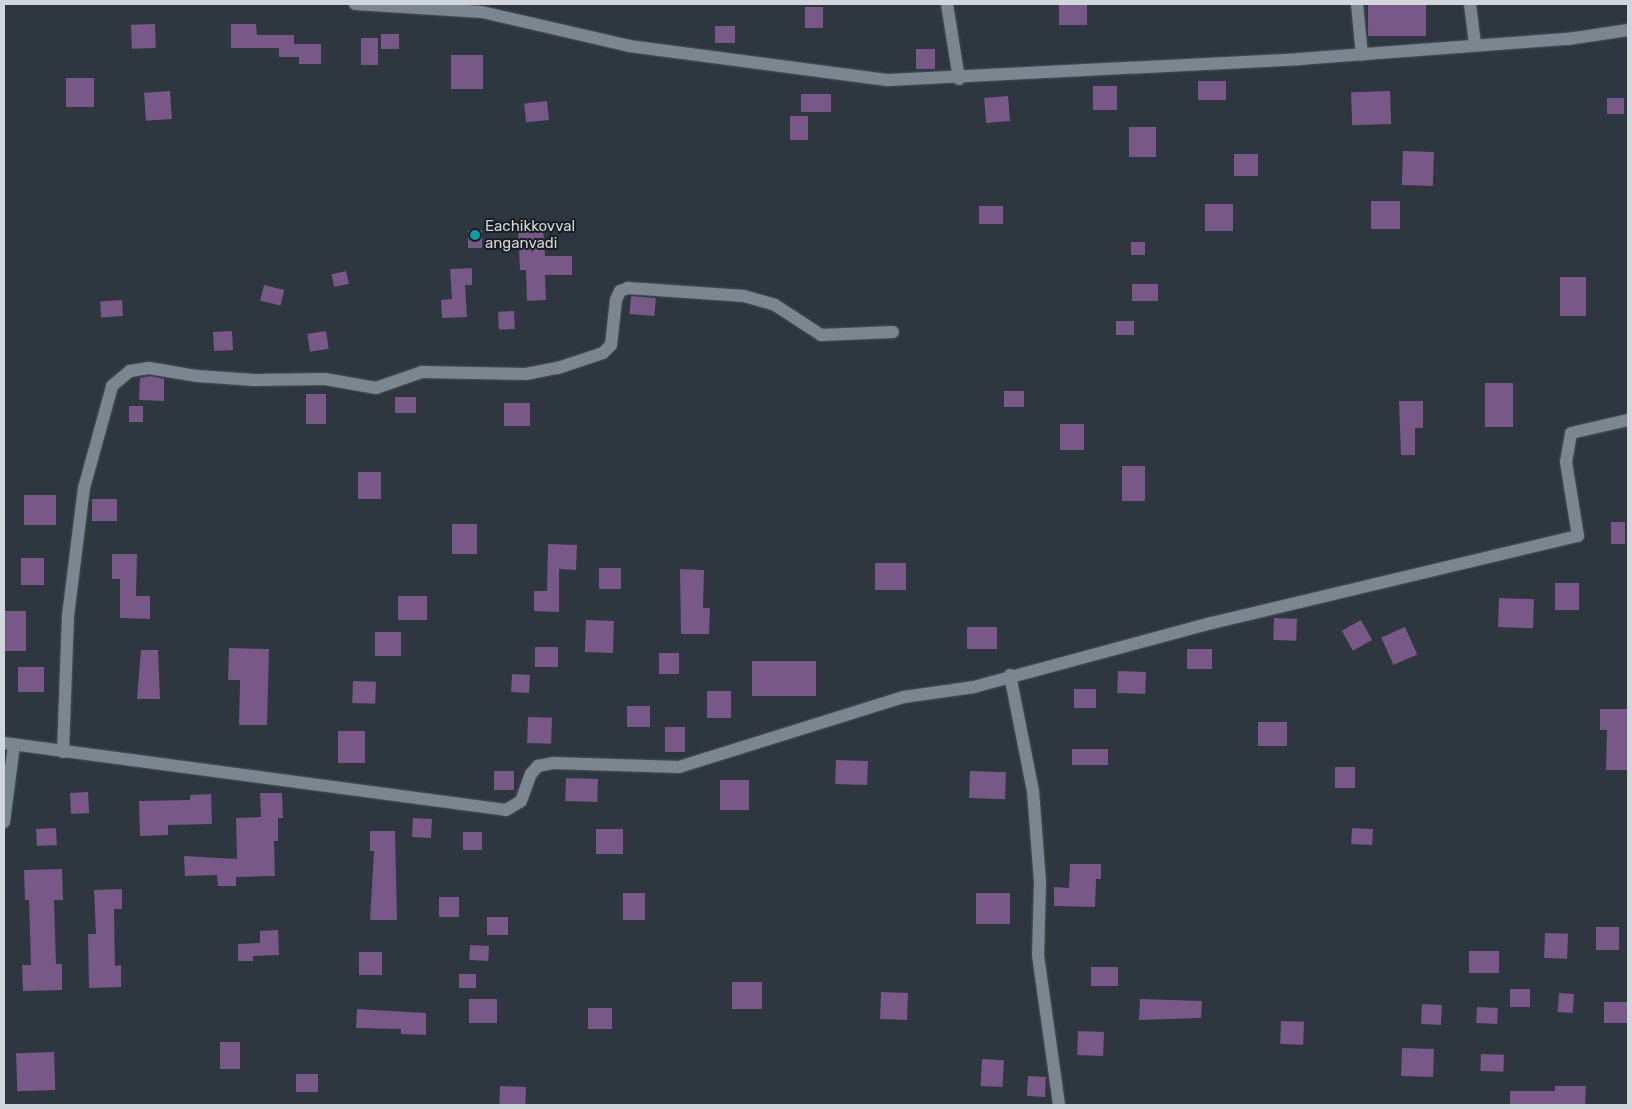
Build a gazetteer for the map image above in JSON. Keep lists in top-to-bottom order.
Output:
{
  "places": ["Eachikkovval anganvadi"]
}
